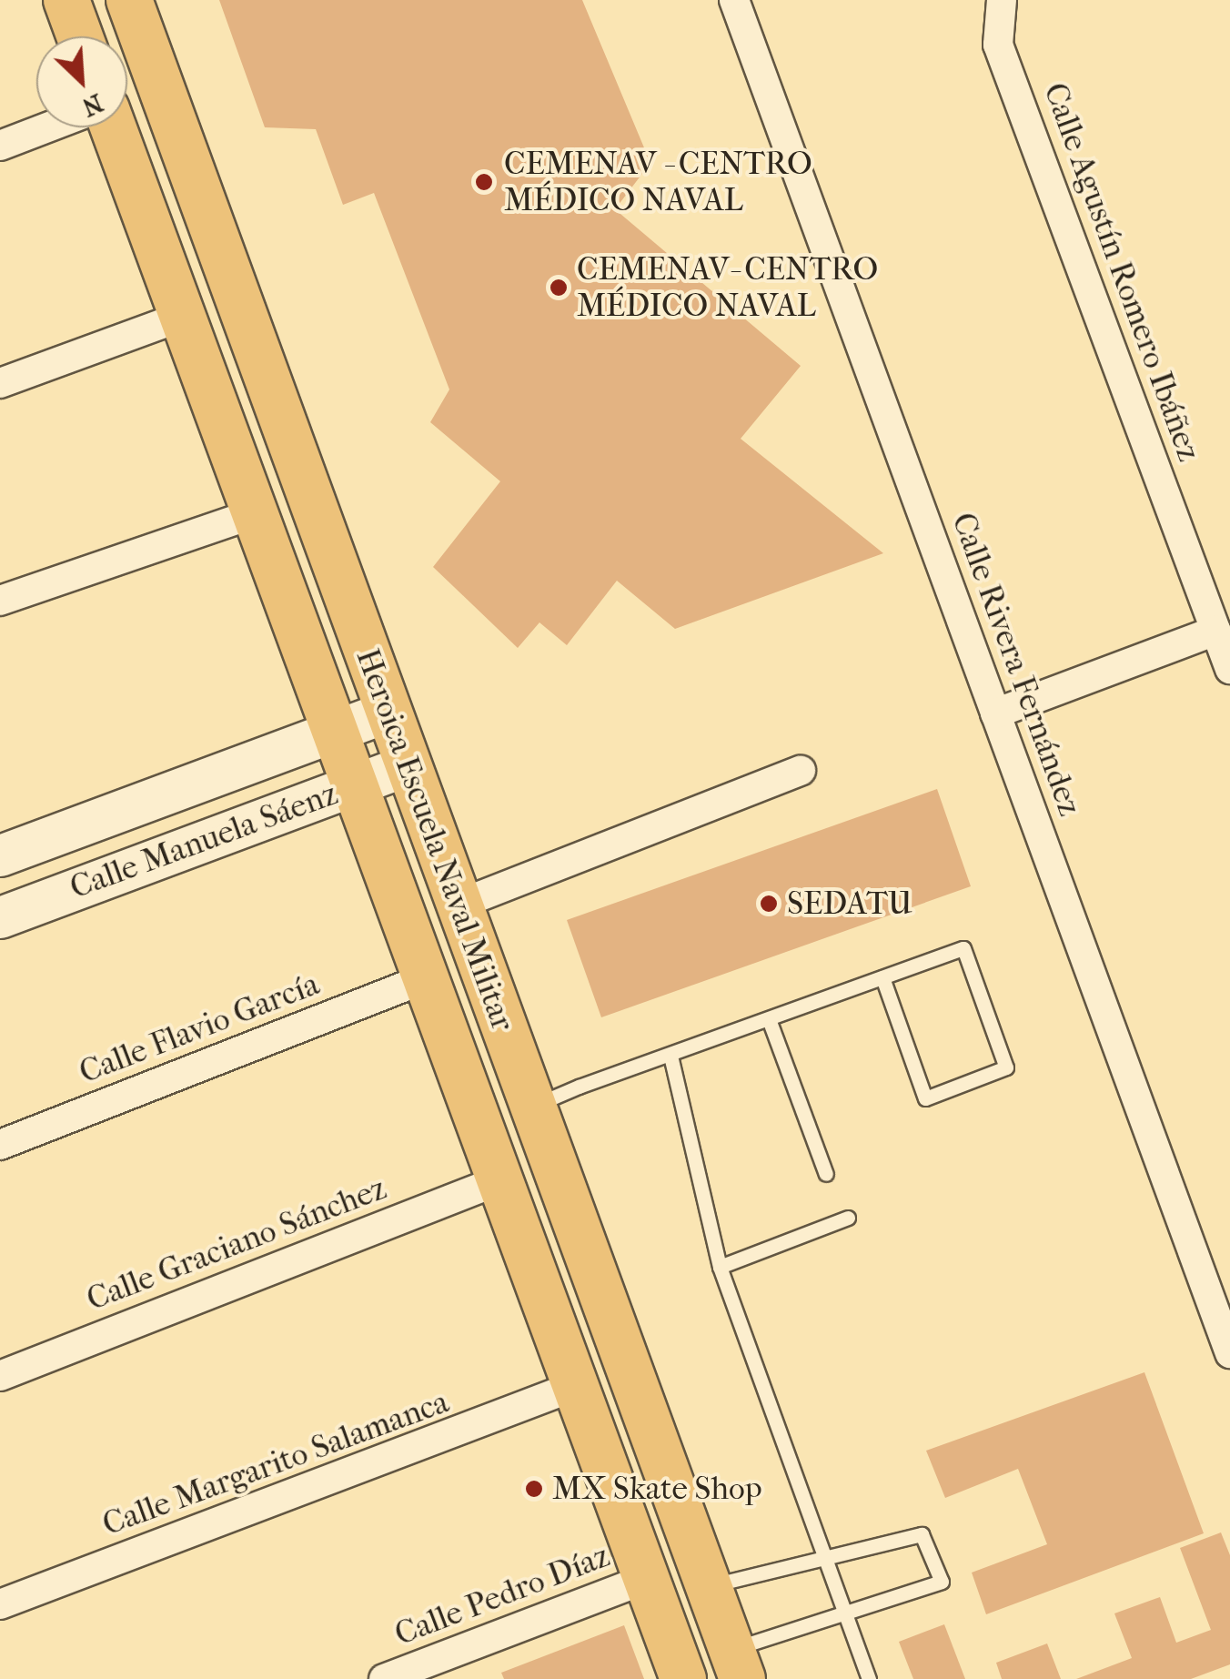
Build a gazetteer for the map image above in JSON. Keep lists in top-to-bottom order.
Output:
{
  "streets": {
    "main road": ["Heroica Escuela Naval Militar"],
    "street": [
      "Calle Agustín Romero Ibáñez",
      "Calle Rivera Fernández",
      "Calle Manuela Sáenz",
      "Calle Flavio García",
      "Calle Graciano Sánchez",
      "Calle Margarito Salamanca",
      "Calle Pedro Díaz"
    ]
  },
  "crossings": [
    ["Heroica Escuela Naval Militar", "Calle Manuela Sáenz"],
    ["Heroica Escuela Naval Militar", "Calle Flavio García"],
    ["Heroica Escuela Naval Militar", "Calle Graciano Sánchez"],
    ["Heroica Escuela Naval Militar", "Calle Margarito Salamanca"],
    ["Heroica Escuela Naval Militar", "Calle Pedro Díaz"]
  ],
  "places": [
    "CEMENAV - CENTRO MÉDICO NAVAL",
    "CEMENAV- CENTRO MÉDICO NAVAL",
    "SEDATU",
    "MX Skate Shop"
  ],
  "north": "bottom right"
}
